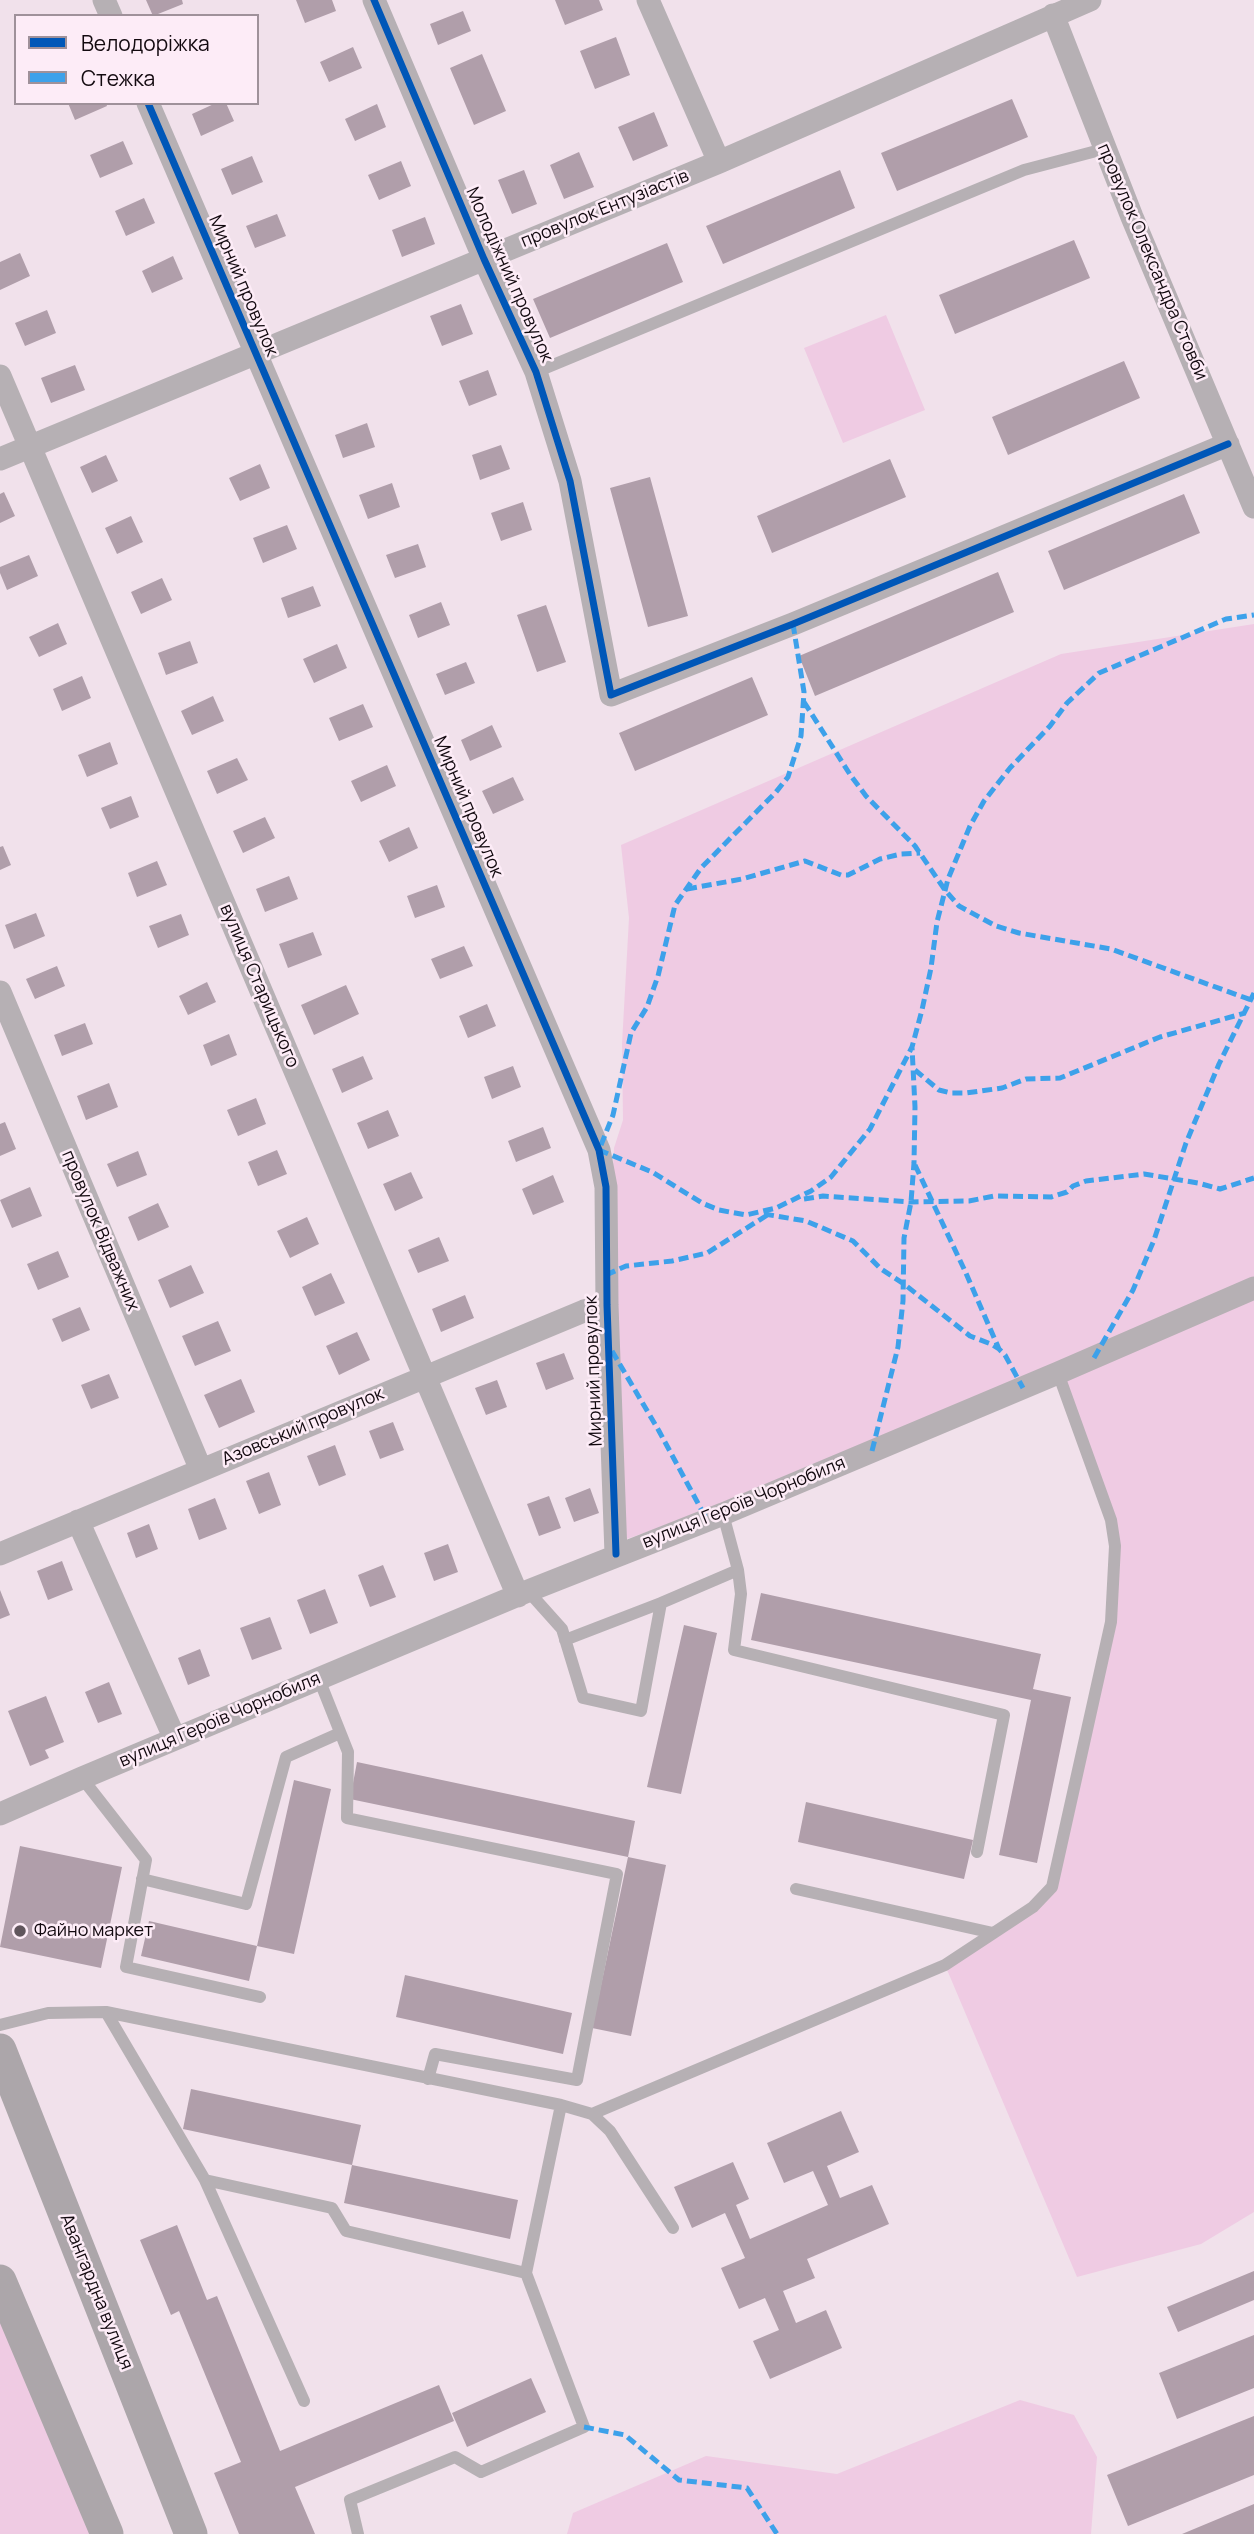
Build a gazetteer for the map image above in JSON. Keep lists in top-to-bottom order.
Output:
{
  "streets": {
    "street": [
      "провулок Ентузіастів",
      "провулок Олександра Стовби",
      "Молодіжний провулок",
      "Мирний провулок",
      "вулиця Старицького",
      "провулок Відважних",
      "Азовський провулок",
      "вулиця Героїв Чорнобиля",
      "Авангардна вулиця"
    ]
  },
  "crossings": [
    ["провулок Ентузіастів", "провулок Олександра Стовби"],
    ["провулок Ентузіастів", "Молодіжний провулок"],
    ["провулок Ентузіастів", "Мирний провулок"],
    ["провулок Ентузіастів", "вулиця Старицького"],
    ["провулок Олександра Стовби", "Молодіжний провулок"],
    ["Мирний провулок", "Азовський провулок"],
    ["Мирний провулок", "вулиця Героїв Чорнобиля"],
    ["вулиця Старицького", "Азовський провулок"],
    ["вулиця Старицького", "вулиця Героїв Чорнобиля"],
    ["провулок Відважних", "Азовський провулок"]
  ],
  "places": ["Файно маркет"],
  "legend": ["Велодоріжка", "Стежка"]
}
